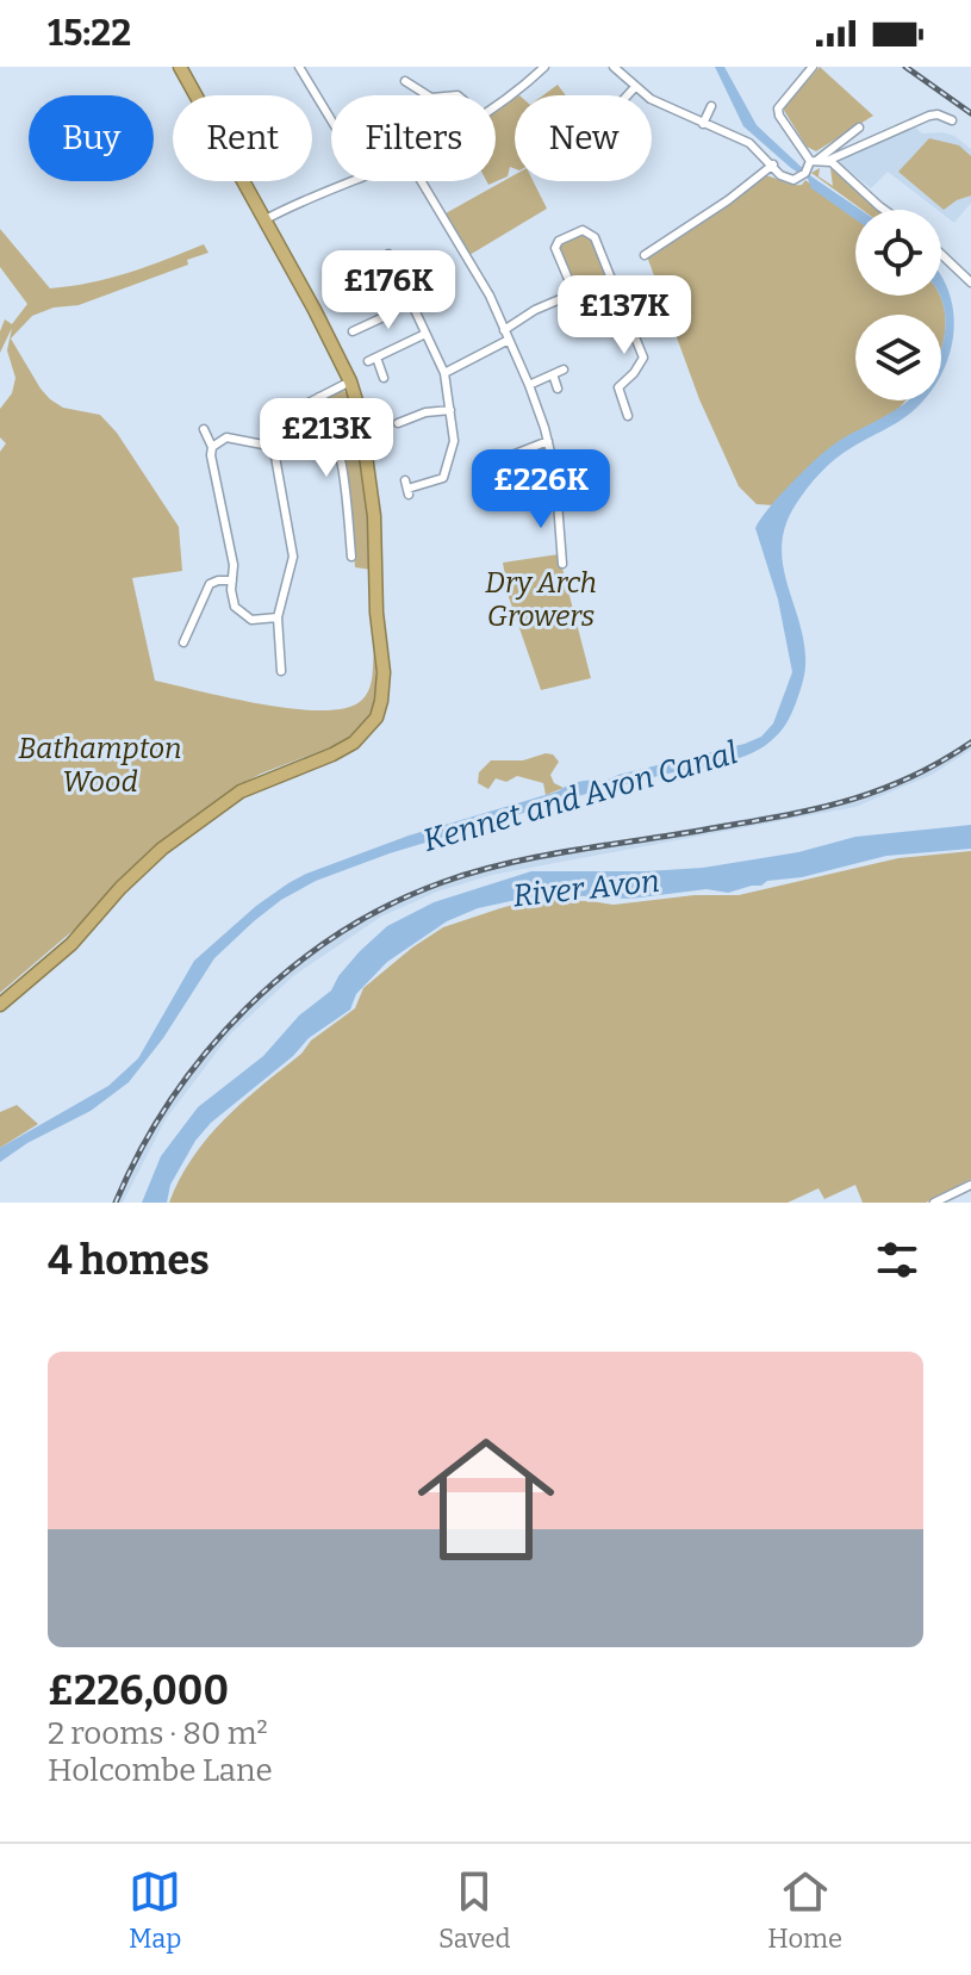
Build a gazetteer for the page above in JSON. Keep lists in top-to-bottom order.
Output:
{
  "water": ["Kennet and Avon Canal", "River Avon"],
  "parks": ["Dry Arch Growers", "Bathampton Wood"],
  "page": {
    "status": "15:22",
    "chip": [
      "Buy",
      "Rent",
      "Filters",
      "New"
    ],
    "price": [
      "£176K",
      "£137K",
      "£213K",
      "£226K"
    ],
    "heading": "4 homes",
    "list": [
      {
        "name": "£226,000",
        "note": "2 rooms · 80 m² · Holcombe Lane"
      }
    ],
    "tabs": ["Map", "Saved", "Home"]
  }
}
